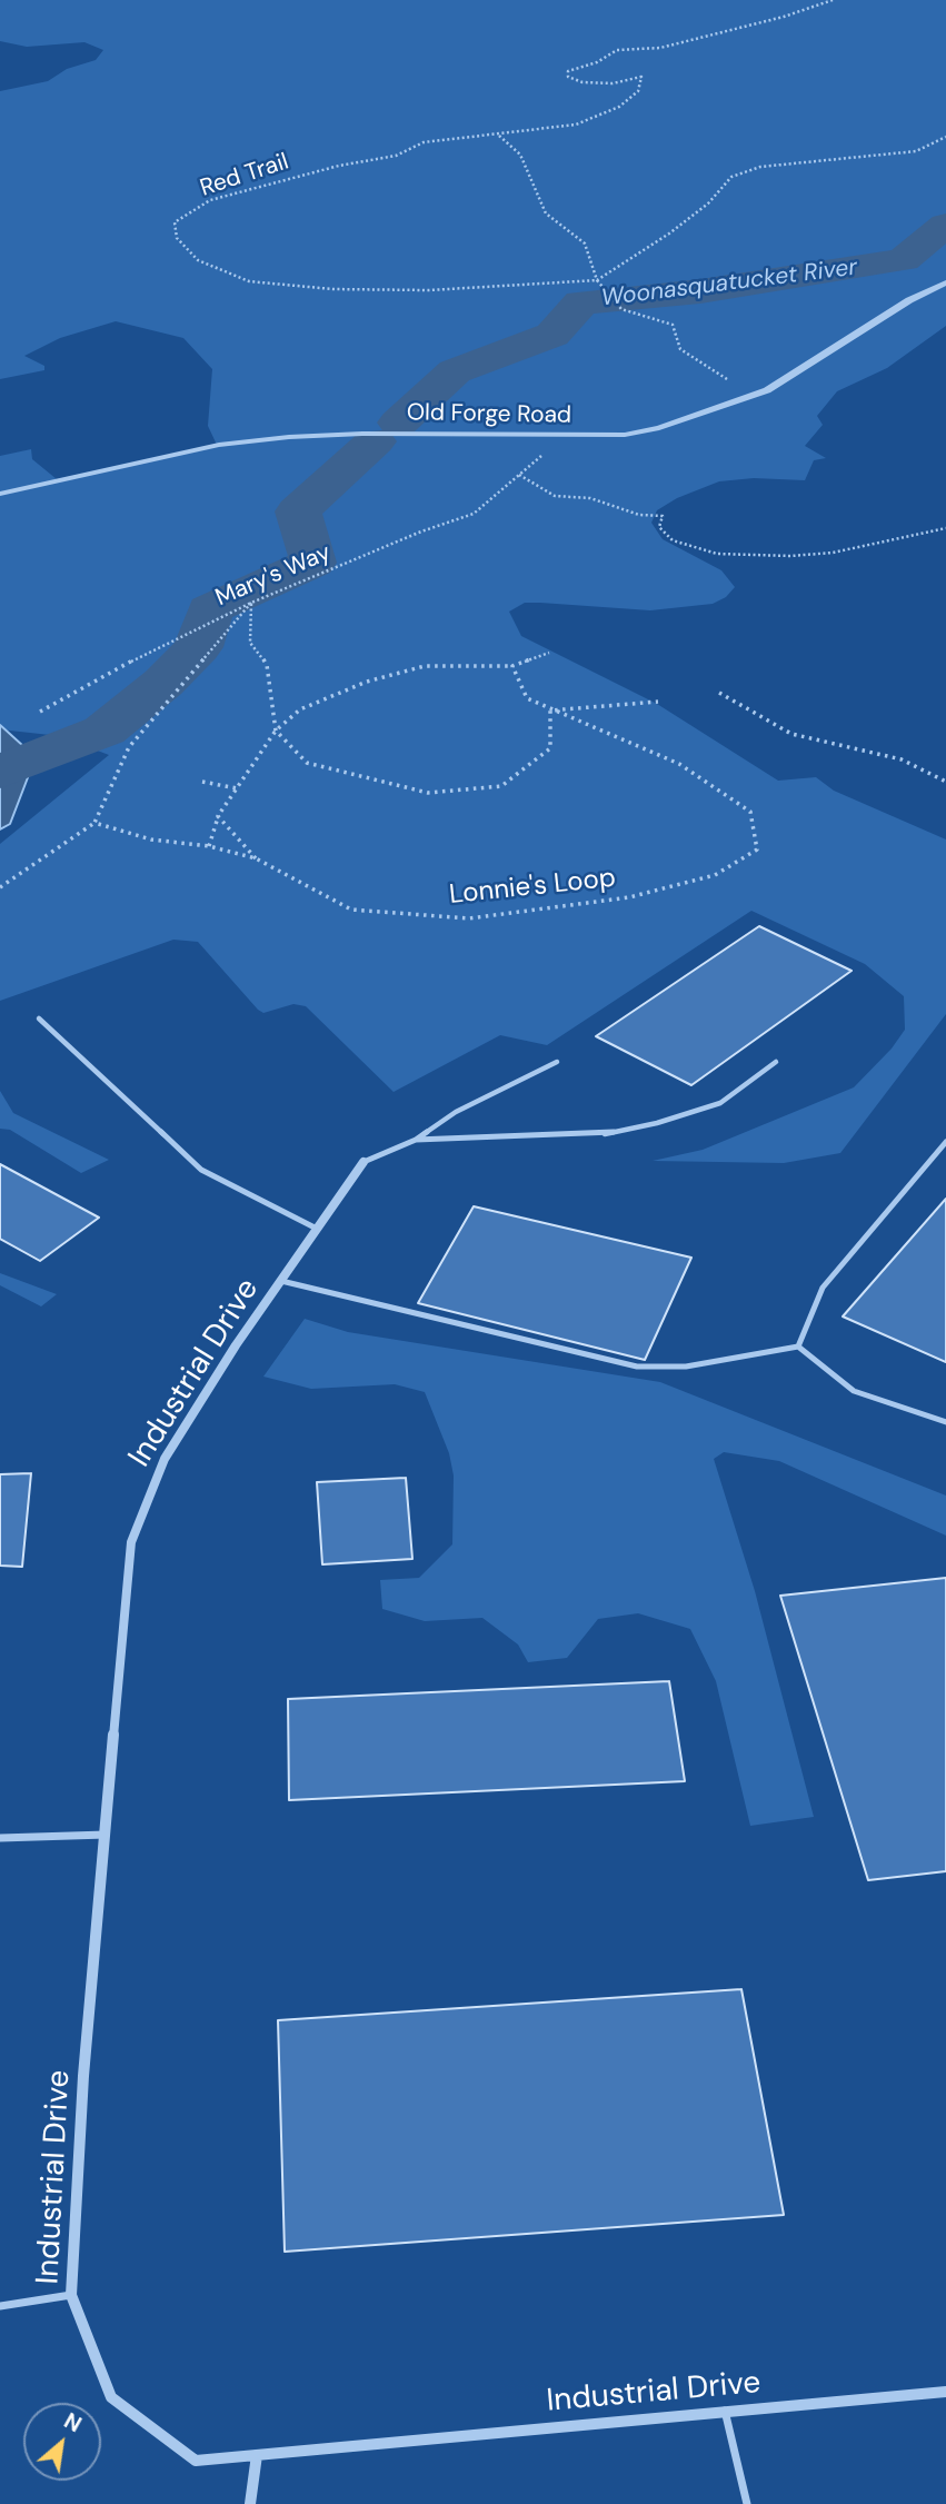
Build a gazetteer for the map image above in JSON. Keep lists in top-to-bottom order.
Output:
{
  "streets": {
    "street": ["Old Forge Road", "Industrial Drive"],
    "path": ["Red Trail", "Mary's Way", "Lonnie's Loop"]
  },
  "water": ["Woonasquatucket River"],
  "north": "top right"
}
